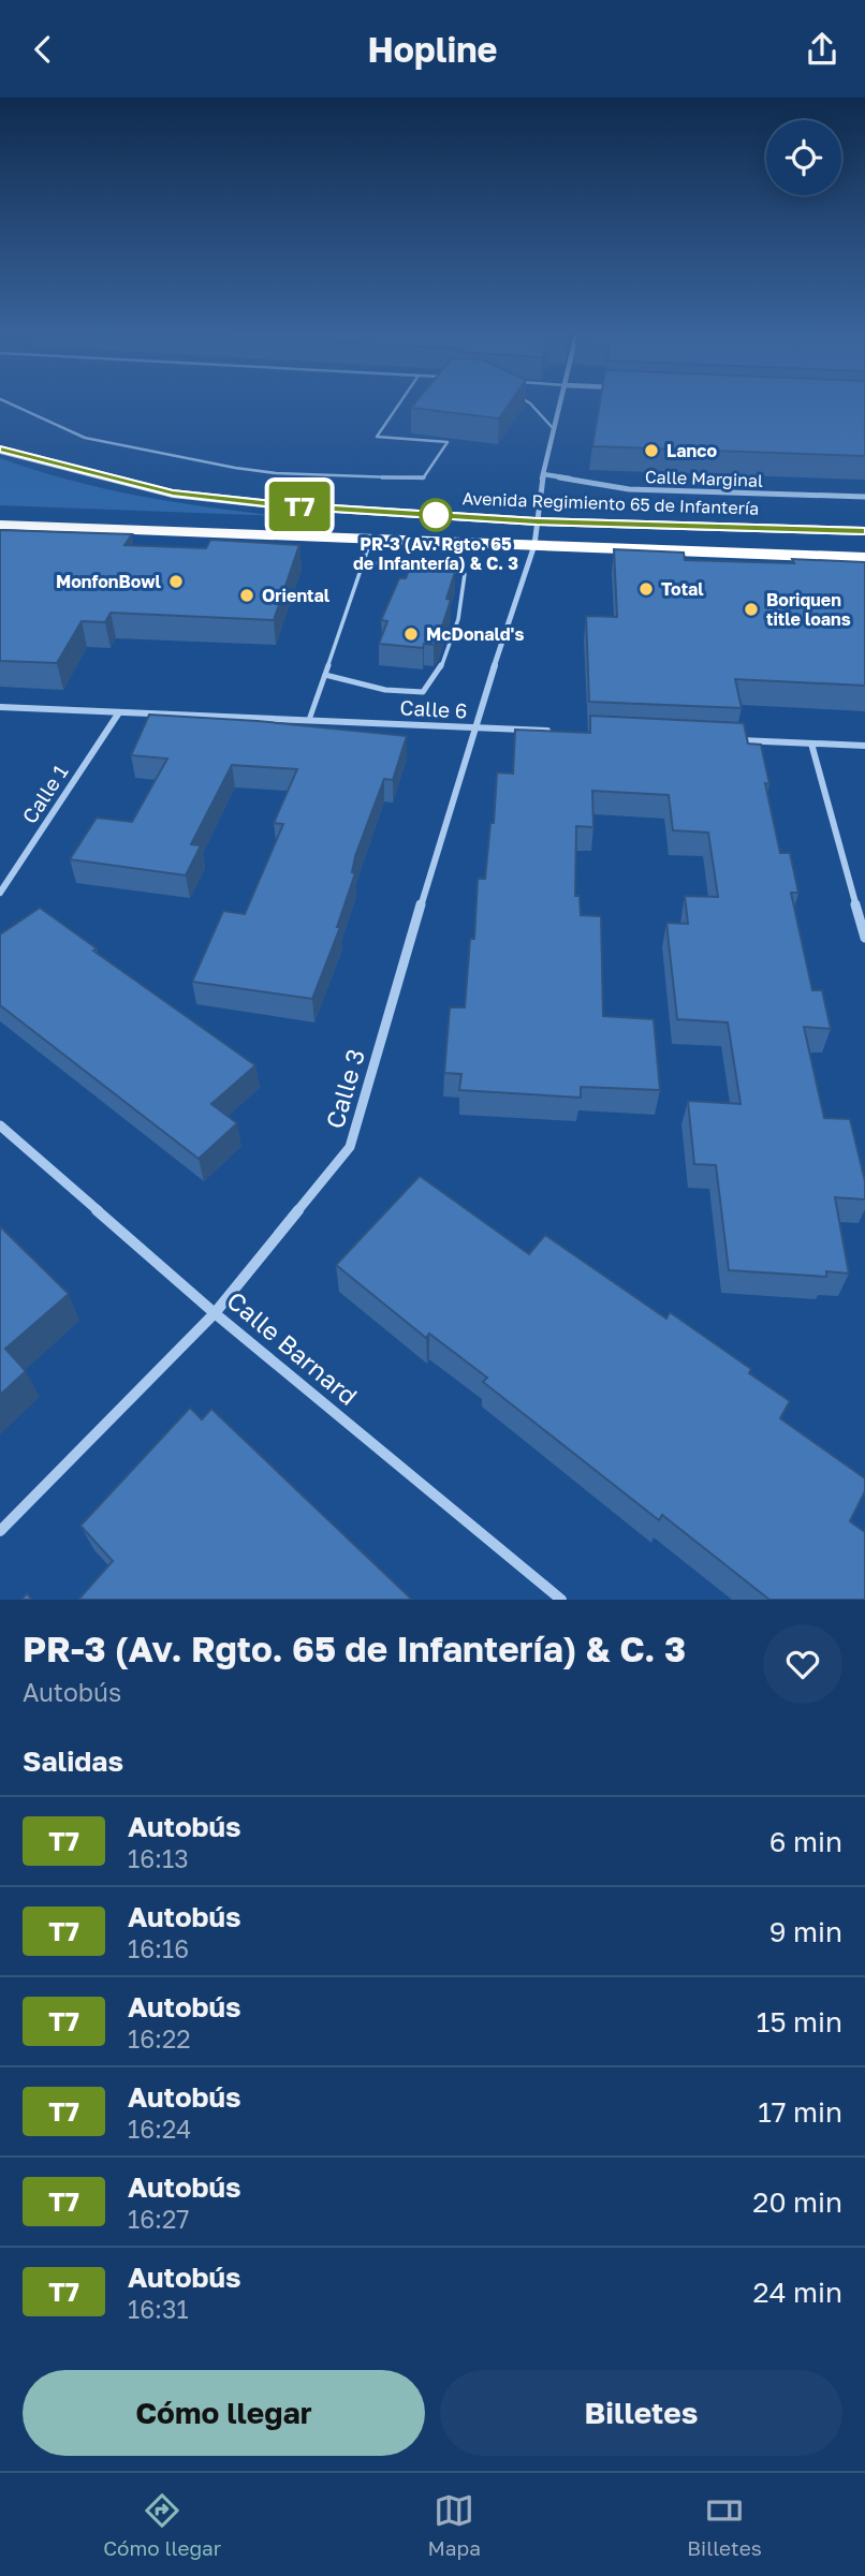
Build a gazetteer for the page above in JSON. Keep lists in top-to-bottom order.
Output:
{
  "streets": {
    "highway": ["Avenida Regimiento 65 de Infantería"],
    "street": [
      "Calle Marginal",
      "Calle 6",
      "Calle 1",
      "Calle 3",
      "Calle Barnard"
    ]
  },
  "crossings": [
    ["Calle Marginal", "Calle 3"],
    ["Avenida Regimiento 65 de Infantería", "Calle 3"],
    ["Calle 6", "Calle 1"],
    ["Calle 6", "Calle 3"],
    ["Calle 3", "Calle Barnard"]
  ],
  "places": [
    "Lanco",
    "PR-3 (Av. Rgto. 65 de Infantería) & C. 3",
    "MonfonBowl",
    "Total",
    "Oriental",
    "Boriquen title loans",
    "McDonald's"
  ],
  "lines": ["bus line T7"],
  "page": {
    "header": "Hopline",
    "on_map": "T7",
    "heading": [
      ["PR-3 (Av. Rgto. 65 de Infantería) & C. 3", "Autobús"],
      "Salidas"
    ],
    "list": [
      {
        "mark": "T7",
        "name": "Autobús",
        "note": "16:13",
        "value": "6 min"
      },
      {
        "mark": "T7",
        "name": "Autobús",
        "note": "16:16",
        "value": "9 min"
      },
      {
        "mark": "T7",
        "name": "Autobús",
        "note": "16:22",
        "value": "15 min"
      },
      {
        "mark": "T7",
        "name": "Autobús",
        "note": "16:24",
        "value": "17 min"
      },
      {
        "mark": "T7",
        "name": "Autobús",
        "note": "16:27",
        "value": "20 min"
      },
      {
        "mark": "T7",
        "name": "Autobús",
        "note": "16:31",
        "value": "24 min"
      }
    ],
    "buttons": ["Cómo llegar", "Billetes"],
    "tabs": ["Cómo llegar", "Mapa", "Billetes"]
  }
}
